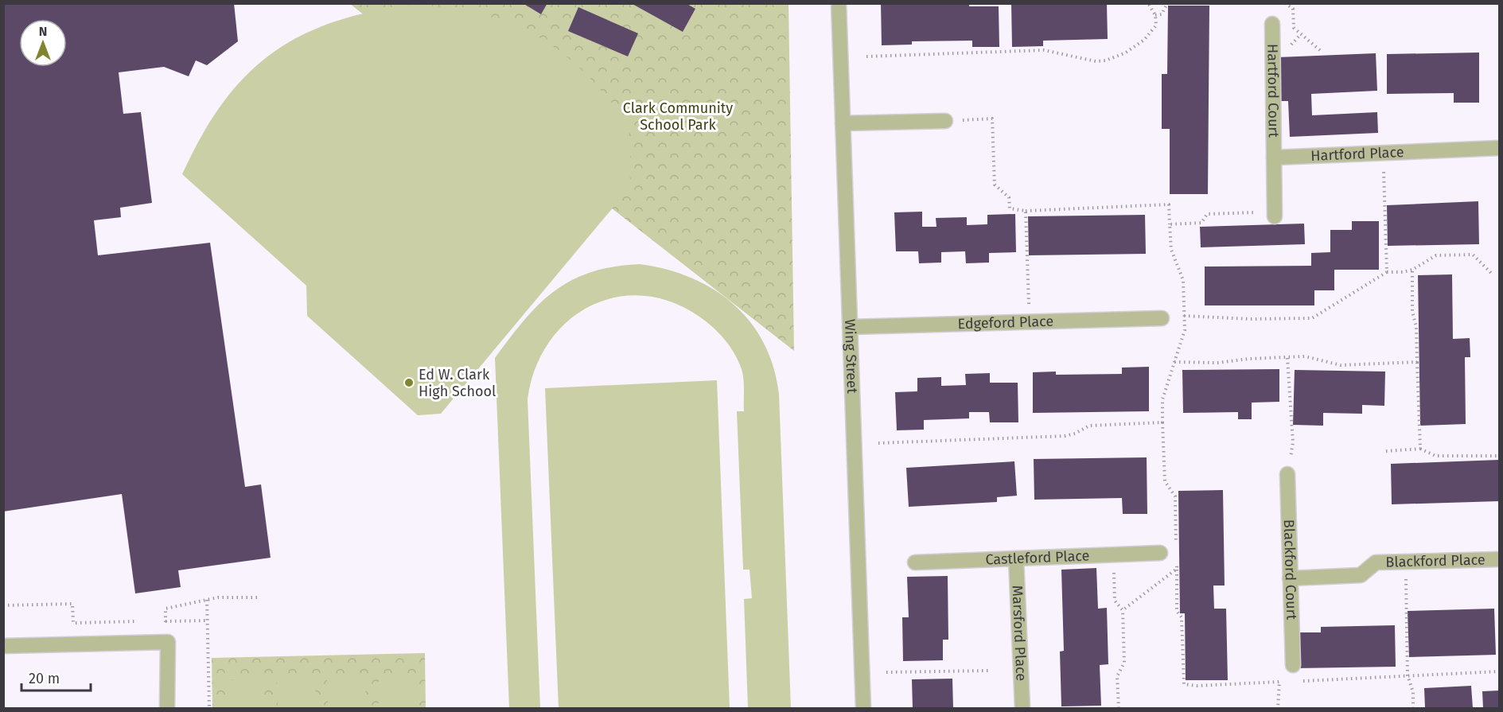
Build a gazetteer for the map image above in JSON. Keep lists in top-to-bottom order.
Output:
{
  "streets": {
    "street": [
      "Hartford Court",
      "Hartford Place",
      "Edgeford Place",
      "Wing Street",
      "Castleford Place",
      "Blackford Place",
      "Blackford Court",
      "Marsford Place"
    ]
  },
  "crossings": [
    ["Hartford Court", "Hartford Place"],
    ["Edgeford Place", "Wing Street"],
    ["Castleford Place", "Marsford Place"],
    ["Blackford Place", "Blackford Court"]
  ],
  "parks": ["Clark Community School Park"],
  "places": ["Ed W. Clark High School"],
  "scale_bar": "20 m",
  "north": "top"
}
